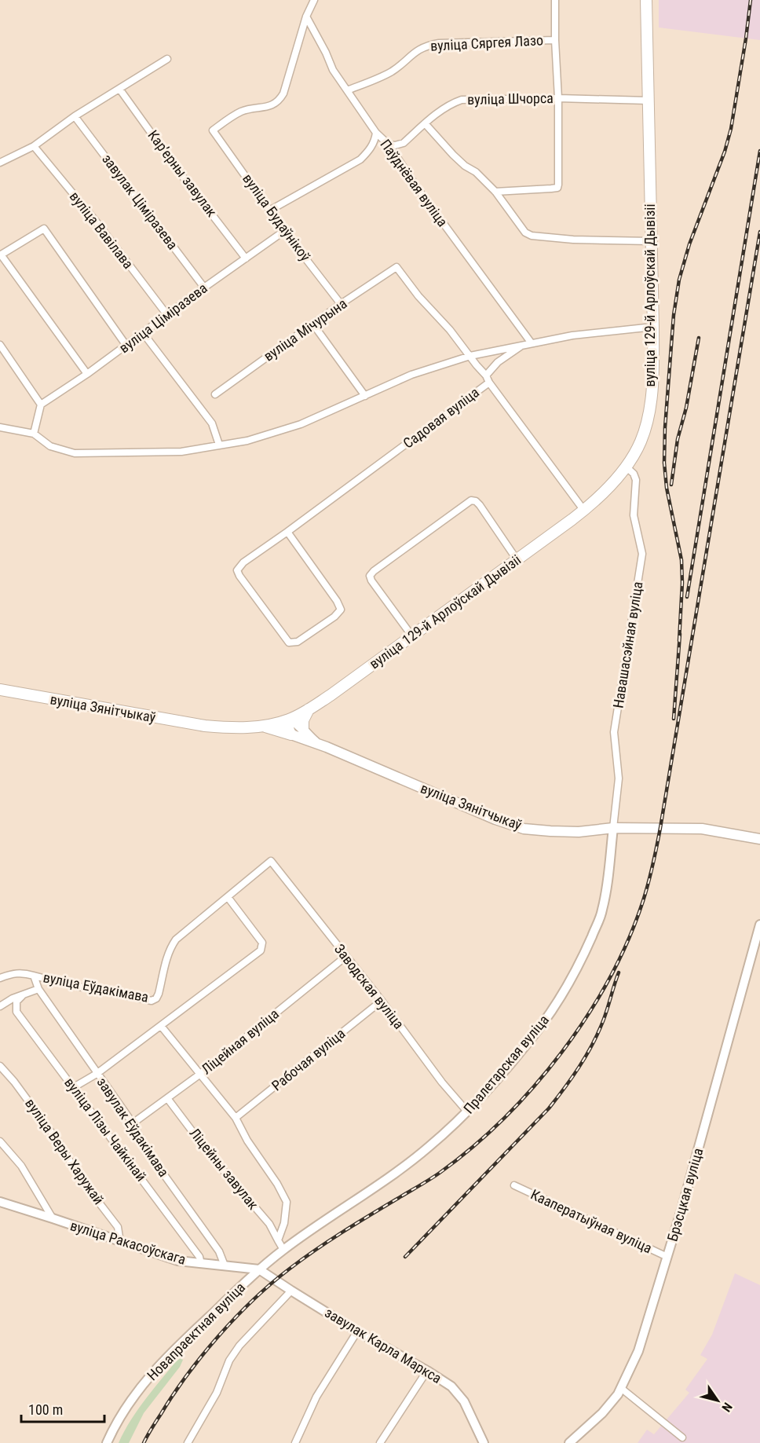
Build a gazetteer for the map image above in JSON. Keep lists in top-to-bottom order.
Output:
{
  "streets": {
    "main road": ["вуліца 129-й Арлоўскай Дывізіі", "вуліца Зянітчыкаў"],
    "street": [
      "вуліца Сяргея Лазо",
      "вуліца Шчорса",
      "Карʼерны завулак",
      "Паўднёвая вуліца",
      "завулак Ціміразева",
      "вуліца Будаўнікоў",
      "вуліца Вавілава",
      "вуліца Ціміразева",
      "вуліца Мічурына",
      "Садовая вуліца",
      "Навашасэйная вуліца",
      "Заводская вуліца",
      "вуліца Еўдакімава",
      "Ліцейная вуліца",
      "Рабочая вуліца",
      "Пралетарская вуліца",
      "завулак Еўдакімава",
      "вуліца Лізы Чайкінай",
      "вуліца Веры Харужай",
      "Ліцейны завулак",
      "Брэсцкая вуліца",
      "Кааператыўная вуліца",
      "вуліца Ракасоўскага",
      "Новапраектная вуліца",
      "завулак Карла Маркса"
    ]
  },
  "crossings": [
    ["вуліца Сяргея Лазо", "Паўднёвая вуліца"],
    ["вуліца Шчорса", "Паўднёвая вуліца"],
    ["вуліца Шчорса", "вуліца 129-й Арлоўскай Дывізіі"],
    ["Карʼерны завулак", "вуліца Ціміразева"],
    ["Паўднёвая вуліца", "вуліца Будаўнікоў"],
    ["завулак Ціміразева", "вуліца Ціміразева"],
    ["вуліца Будаўнікоў", "вуліца Ціміразева"],
    ["вуліца Будаўнікоў", "вуліца Мічурына"],
    ["вуліца Вавілава", "вуліца Ціміразева"],
    ["вуліца 129-й Арлоўскай Дывізіі", "Садовая вуліца"],
    ["вуліца 129-й Арлоўскай Дывізіі", "Навашасэйная вуліца"],
    ["вуліца 129-й Арлоўскай Дывізіі", "вуліца Зянітчыкаў"],
    ["Навашасэйная вуліца", "вуліца Зянітчыкаў"],
    ["Навашасэйная вуліца", "Пралетарская вуліца"],
    ["вуліца Зянітчыкаў", "Пралетарская вуліца"],
    ["Заводская вуліца", "вуліца Еўдакімава"],
    ["Заводская вуліца", "Ліцейная вуліца"],
    ["Заводская вуліца", "Рабочая вуліца"],
    ["Заводская вуліца", "Пралетарская вуліца"],
    ["вуліца Еўдакімава", "завулак Еўдакімава"],
    ["Ліцейная вуліца", "завулак Еўдакімава"],
    ["Ліцейная вуліца", "Ліцейны завулак"],
    ["Пралетарская вуліца", "вуліца Ракасоўскага"],
    ["Пралетарская вуліца", "Новапраектная вуліца"],
    ["Пралетарская вуліца", "завулак Карла Маркса"],
    ["завулак Еўдакімава", "вуліца Ракасоўскага"],
    ["вуліца Лізы Чайкінай", "вуліца Ракасоўскага"],
    ["вуліца Веры Харужай", "вуліца Ракасоўскага"],
    ["Брэсцкая вуліца", "Кааператыўная вуліца"],
    ["вуліца Ракасоўскага", "Новапраектная вуліца"],
    ["вуліца Ракасоўскага", "завулак Карла Маркса"],
    ["Новапраектная вуліца", "завулак Карла Маркса"]
  ],
  "scale_bar": "100 m",
  "north": "bottom right"
}
